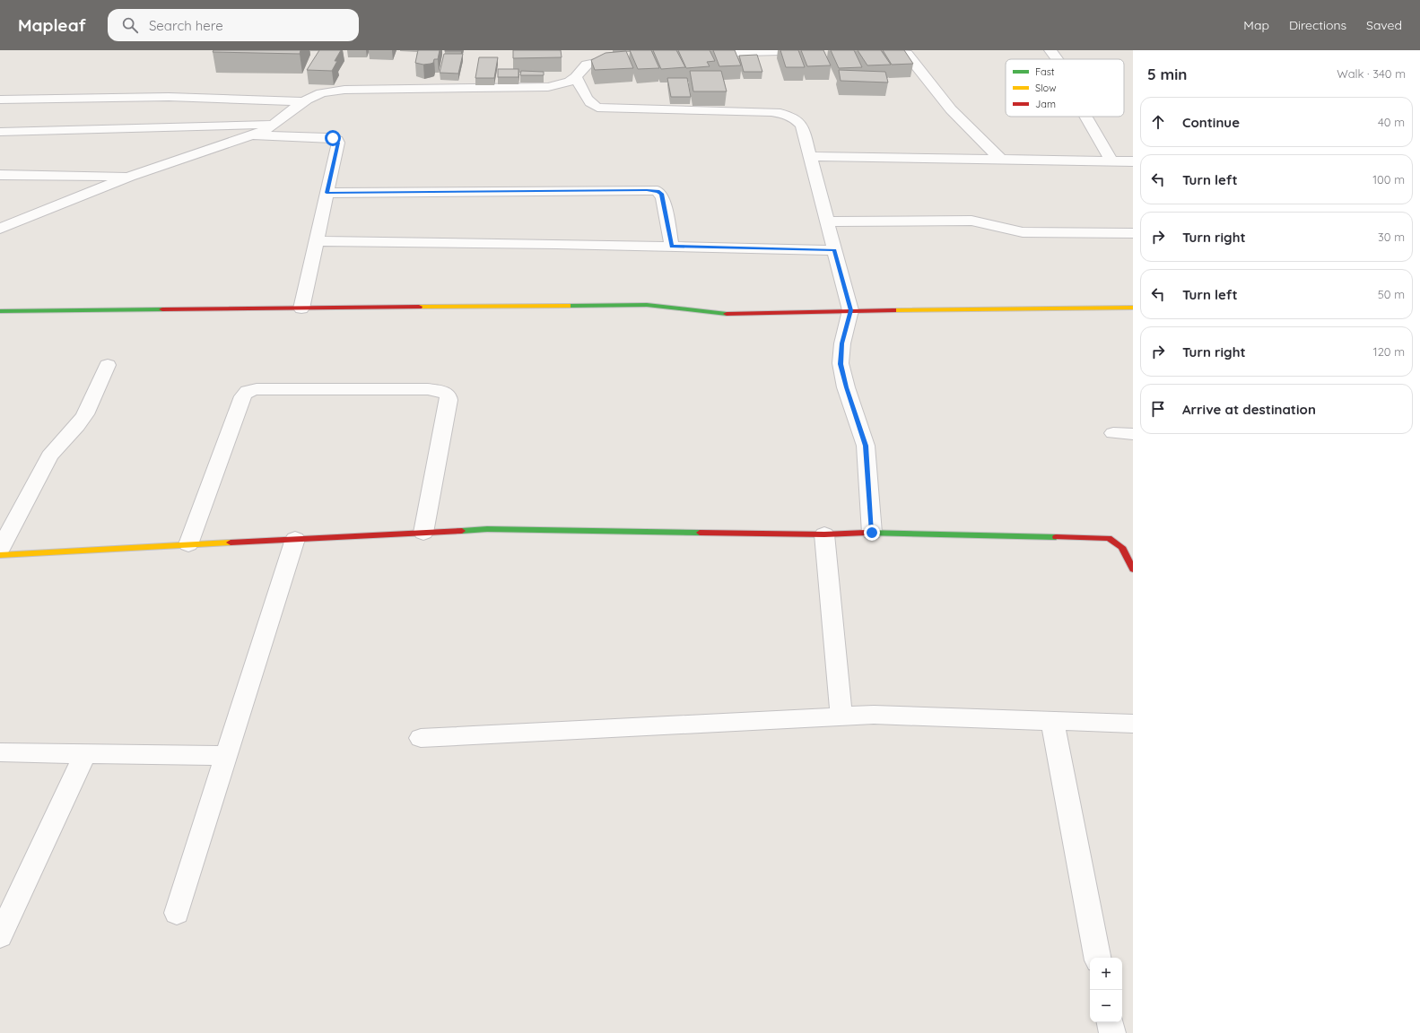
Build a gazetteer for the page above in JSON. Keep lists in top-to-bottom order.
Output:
{
  "legend": ["Fast", "Slow", "Jam"],
  "page": {
    "header": "Mapleaf",
    "search": "Search here",
    "nav": ["Map", "Directions", "Saved"],
    "heading": ["5 min", "Walk · 340 m"],
    "list": [
      ["Continue", "40 m"],
      ["Turn left", "100 m"],
      ["Turn right", "30 m"],
      ["Turn left", "50 m"],
      ["Turn right", "120 m"],
      "Arrive at destination"
    ],
    "map_buttons": ["+", "−"]
  }
}
